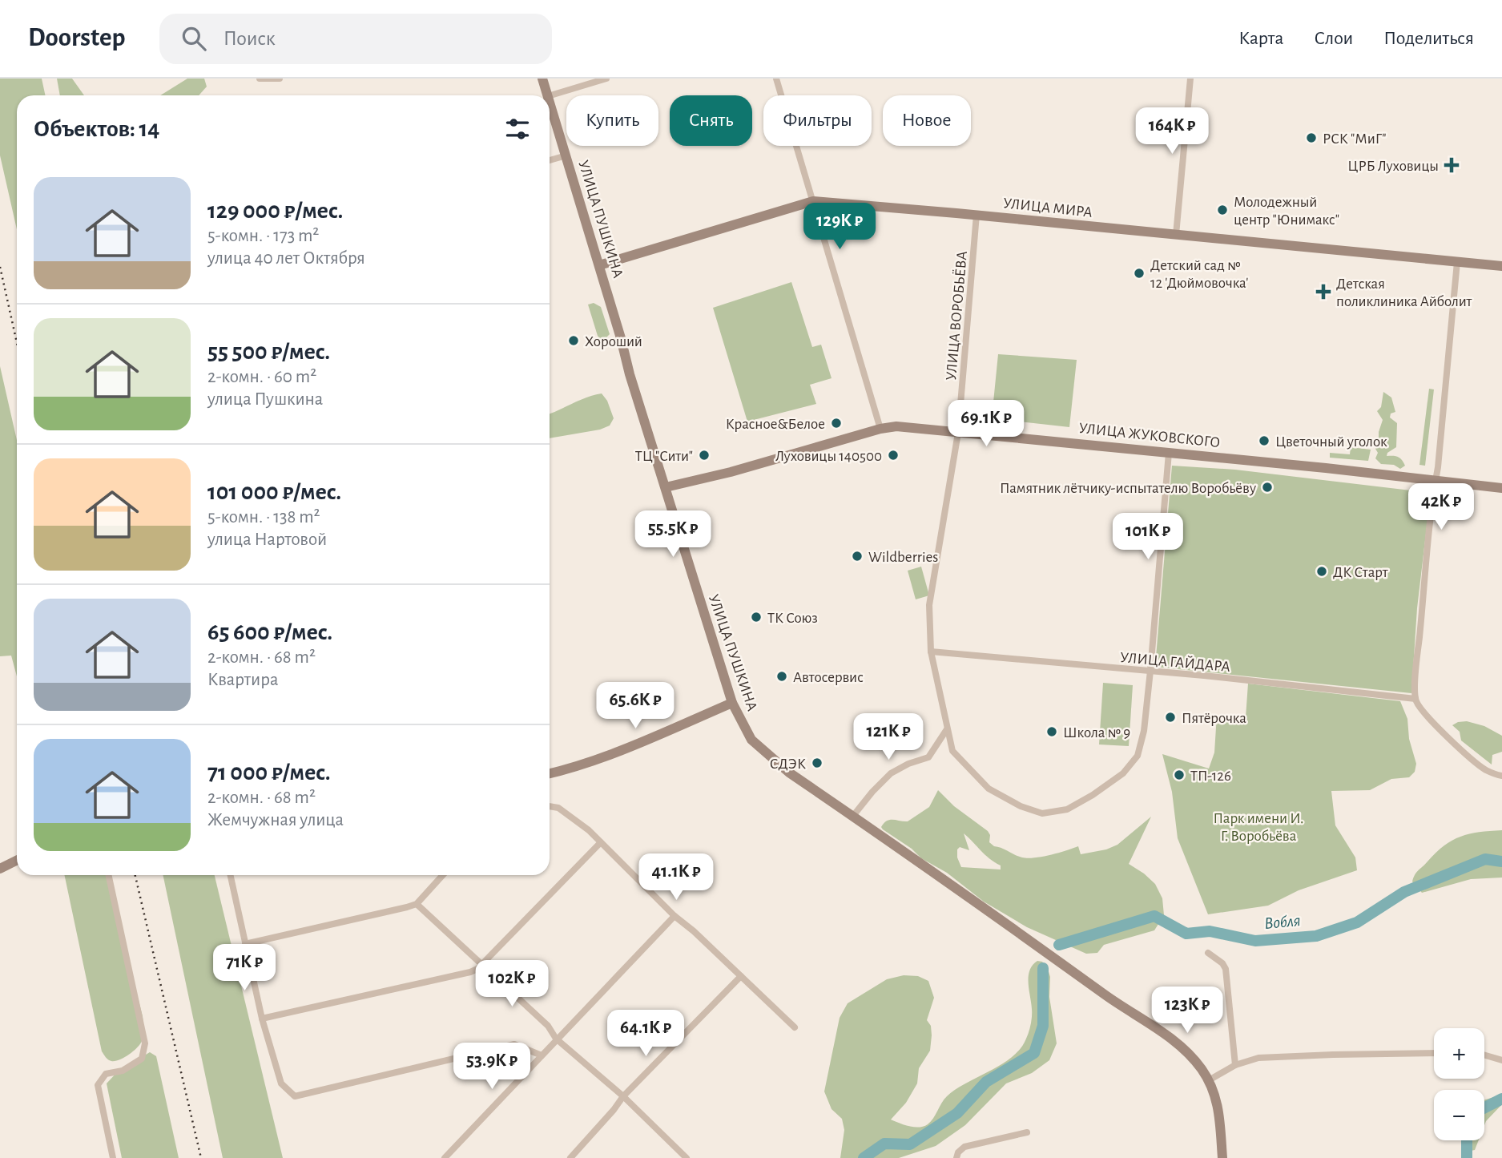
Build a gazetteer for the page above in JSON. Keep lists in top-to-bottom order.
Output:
{
  "streets": {
    "street": [
      "УЛИЦА МИРА",
      "УЛИЦА ПУШКИНА",
      "УЛИЦА ВОРОБЬЁВА",
      "УЛИЦА ЖУКОВСКОГО",
      "УЛИЦА ГАЙДАРА"
    ]
  },
  "crossings": [
    ["УЛИЦА МИРА", "УЛИЦА ПУШКИНА"],
    ["УЛИЦА МИРА", "УЛИЦА ВОРОБЬЁВА"],
    ["УЛИЦА ПУШКИНА", "УЛИЦА ЖУКОВСКОГО"],
    ["УЛИЦА ВОРОБЬЁВА", "УЛИЦА ЖУКОВСКОГО"],
    ["УЛИЦА ВОРОБЬЁВА", "УЛИЦА ГАЙДАРА"]
  ],
  "water": ["Вобля"],
  "parks": ["Парк имени И. Г. Воробьёва"],
  "places": {
    "other": [
      "РСК \"МиГ\"",
      "Молодежный центр \"Юнимакс\"",
      "Детский сад № 12 'Дюймовочка'",
      "Хороший",
      "Красное&Белое",
      "Цветочный уголок",
      "ТЦ \"Сити\"",
      "Луховицы 140500",
      "Памятник лётчику-испытателю Воробьёву",
      "Wildberries",
      "ДК Старт",
      "ТК Союз",
      "Автосервис",
      "Пятёрочка",
      "Школа № 9",
      "СДЭК",
      "ТП-126"
    ],
    "health": ["ЦРБ Луховицы", "Детская поликлиника Айболит"]
  },
  "page": {
    "header": "Doorstep",
    "search": "Поиск",
    "nav": ["Карта", "Слои", "Поделиться"],
    "chip": [
      "Купить",
      "Снять",
      "Фильтры",
      "Новое"
    ],
    "heading": "Объектов: 14",
    "price": [
      "164K ₽",
      "129K ₽",
      "69.1K ₽",
      "42K ₽",
      "55.5K ₽",
      "101K ₽",
      "65.6K ₽",
      "121K ₽",
      "41.1K ₽",
      "71K ₽",
      "102K ₽",
      "123K ₽",
      "64.1K ₽",
      "53.9K ₽"
    ],
    "list": [
      {
        "name": "129 000 ₽/мес.",
        "note": "5-комн. · 173 m² · улица 40 лет Октября"
      },
      {
        "name": "55 500 ₽/мес.",
        "note": "2-комн. · 60 m² · улица Пушкина"
      },
      {
        "name": "101 000 ₽/мес.",
        "note": "5-комн. · 138 m² · улица Нартовой"
      },
      {
        "name": "65 600 ₽/мес.",
        "note": "2-комн. · 68 m² · Квартира"
      },
      {
        "name": "71 000 ₽/мес.",
        "note": "2-комн. · 68 m² · Жемчужная улица"
      }
    ],
    "map_buttons": ["+", "−"]
  }
}
